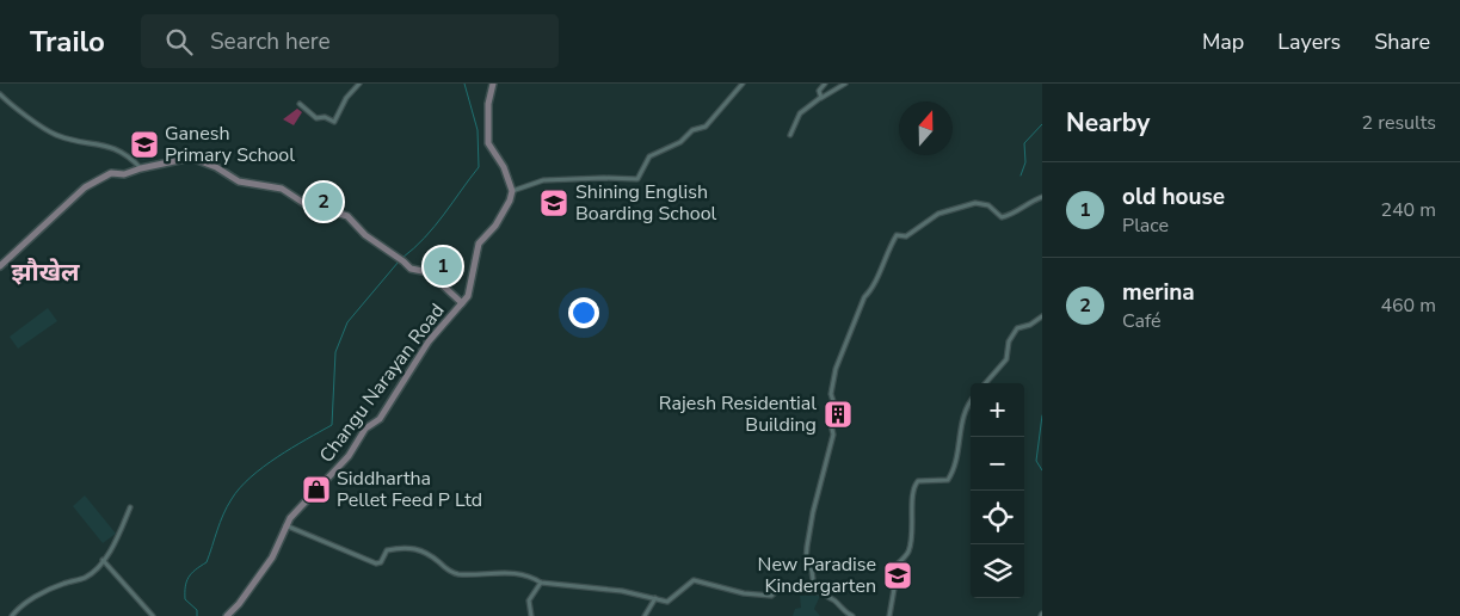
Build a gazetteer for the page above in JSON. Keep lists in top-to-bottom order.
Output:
{
  "streets": {
    "main road": ["Changu Narayan Road"]
  },
  "districts": ["झौखेल"],
  "places": {
    "school or university": ["Ganesh Primary School", "Shining English Boarding School", "New Paradise Kindergarten"],
    "building": ["Rajesh Residential Building"],
    "shop": ["Siddhartha Pellet Feed P Ltd"]
  },
  "north": "top",
  "page": {
    "header": "Trailo",
    "search": "Search here",
    "nav": ["Map", "Layers", "Share"],
    "heading": ["Nearby", "2 results"],
    "list": [
      {
        "mark": "1",
        "name": "old house",
        "note": "Place",
        "value": "240 m"
      },
      {
        "mark": "2",
        "name": "merina",
        "note": "Café",
        "value": "460 m"
      }
    ],
    "pins": ["2", "1"],
    "map_buttons": ["+", "−"]
  }
}
